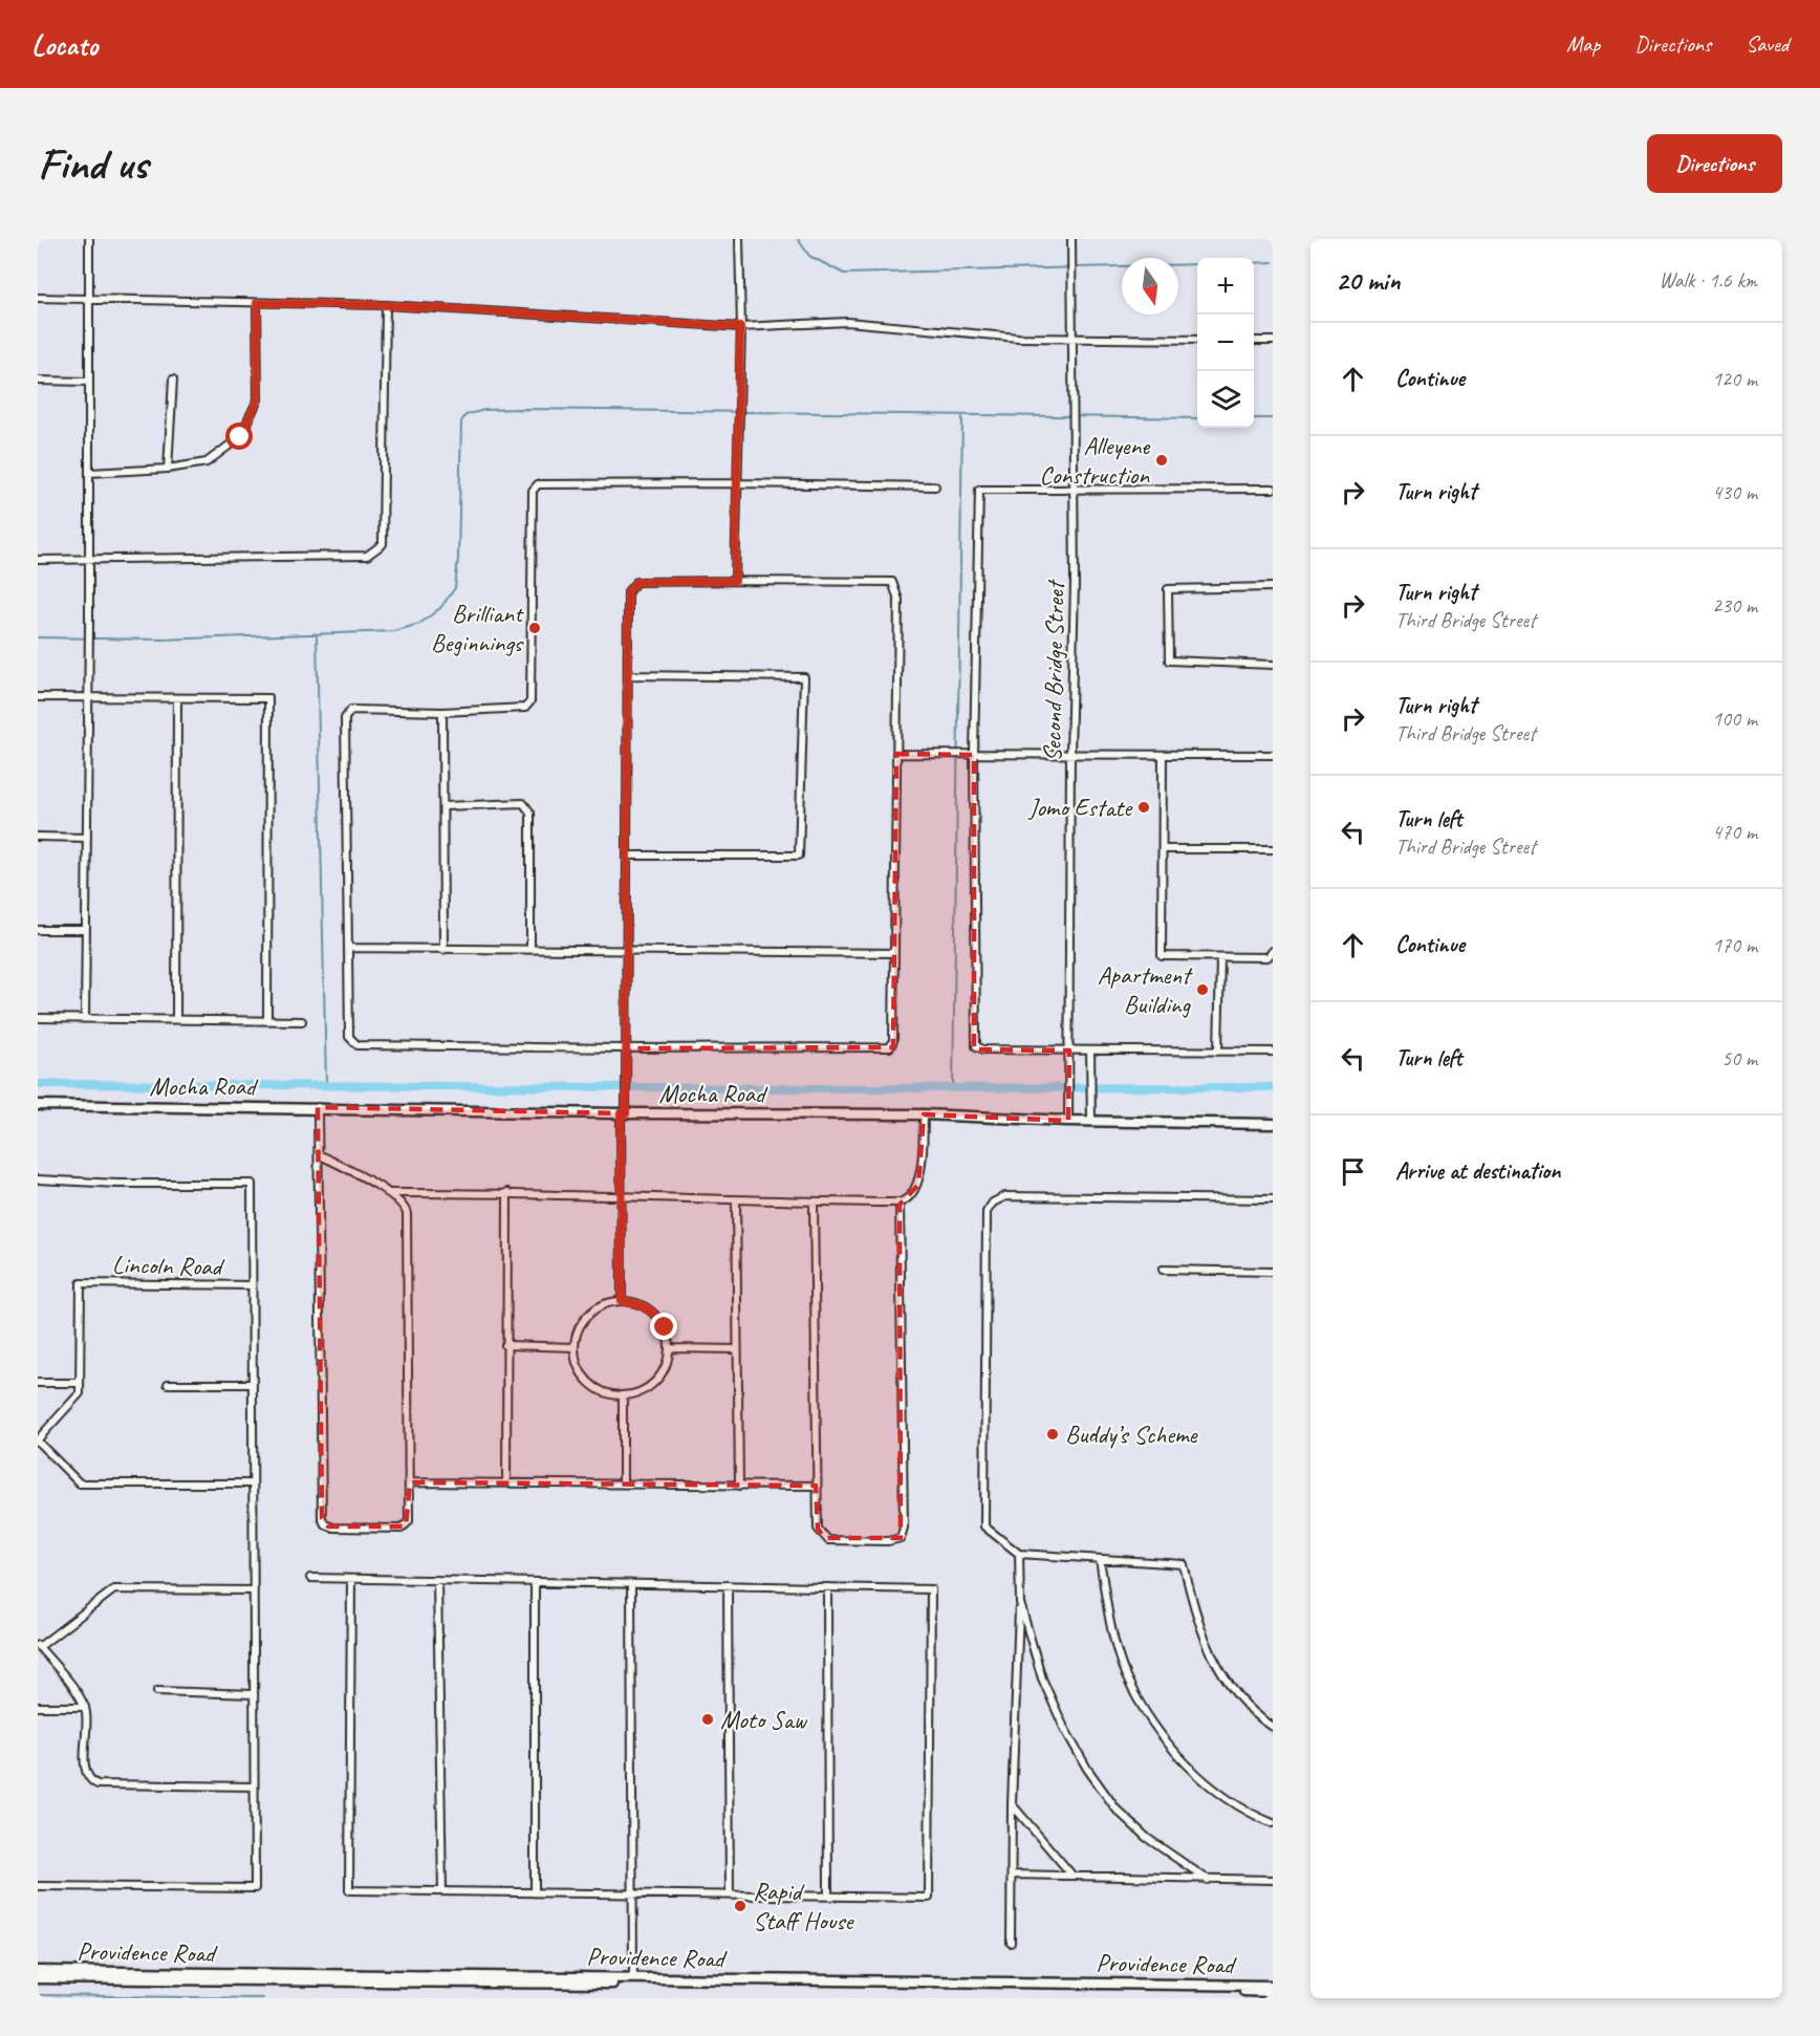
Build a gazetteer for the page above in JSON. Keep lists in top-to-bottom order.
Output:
{
  "streets": {
    "street": [
      "Second Bridge Street",
      "Mocha Road",
      "Lincoln Road",
      "Providence Road"
    ]
  },
  "crossings": [
    ["Second Bridge Street", "Mocha Road"]
  ],
  "places": [
    "Alleyene Construction",
    "Brilliant Beginnings",
    "Jomo Estate",
    "Apartment Building",
    "Buddy’s Scheme",
    "Moto Saw",
    "Rapid Staff House"
  ],
  "north": "bottom",
  "page": {
    "header": "Locato",
    "nav": ["Map", "Directions", "Saved"],
    "buttons": "Directions",
    "title": "Find us",
    "heading": ["20 min", "Walk · 1.6 km"],
    "map_buttons": ["+", "−"],
    "list": [
      ["Continue", "120 m"],
      ["Turn right", "430 m"],
      ["Turn right", "Third Bridge Street", "230 m"],
      ["Turn right", "Third Bridge Street", "100 m"],
      ["Turn left", "Third Bridge Street", "470 m"],
      ["Continue", "170 m"],
      ["Turn left", "50 m"],
      "Arrive at destination"
    ]
  }
}
